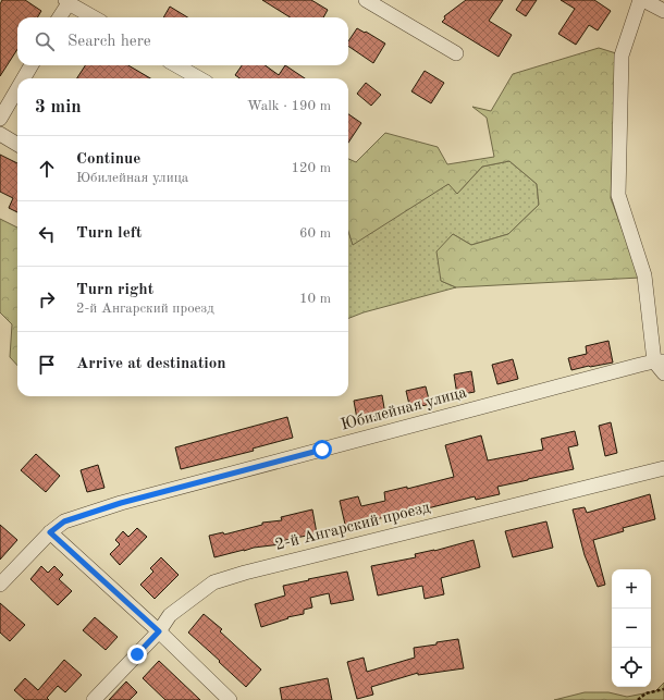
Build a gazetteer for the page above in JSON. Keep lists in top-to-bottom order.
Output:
{
  "streets": {
    "street": ["Юбилейная улица", "2-й Ангарский проезд"]
  },
  "page": {
    "search": "Search here",
    "heading": ["3 min", "Walk · 190 m"],
    "list": [
      ["Continue", "Юбилейная улица", "120 m"],
      ["Turn left", "60 m"],
      ["Turn right", "2-й Ангарский проезд", "10 m"],
      "Arrive at destination"
    ],
    "map_buttons": ["+", "−"]
  }
}
